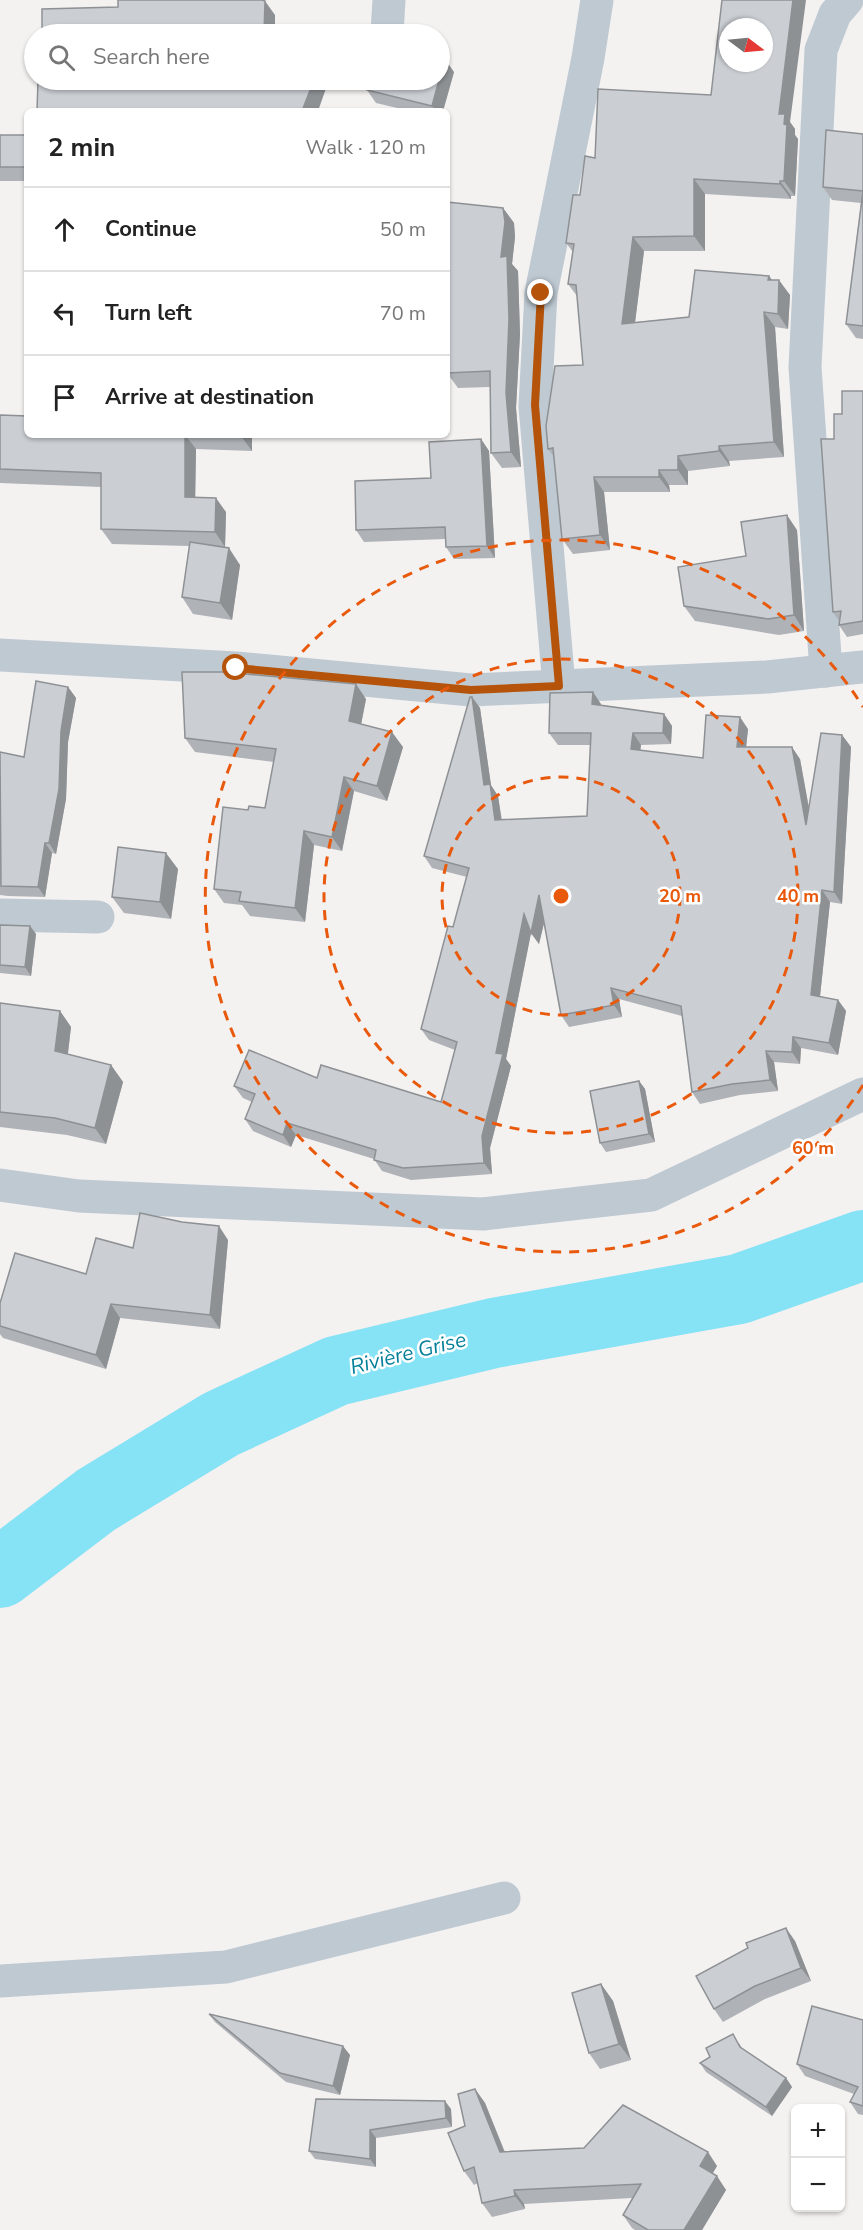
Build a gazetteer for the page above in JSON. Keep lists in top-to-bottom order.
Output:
{
  "water": ["Rivière Grise"],
  "north": "right",
  "page": {
    "search": "Search here",
    "heading": ["2 min", "Walk · 120 m"],
    "list": [
      ["Continue", "50 m"],
      ["Turn left", "70 m"],
      "Arrive at destination"
    ],
    "map_buttons": ["+", "−"]
  },
  "rings": ["20 m", "40 m", "60 m"]
}
